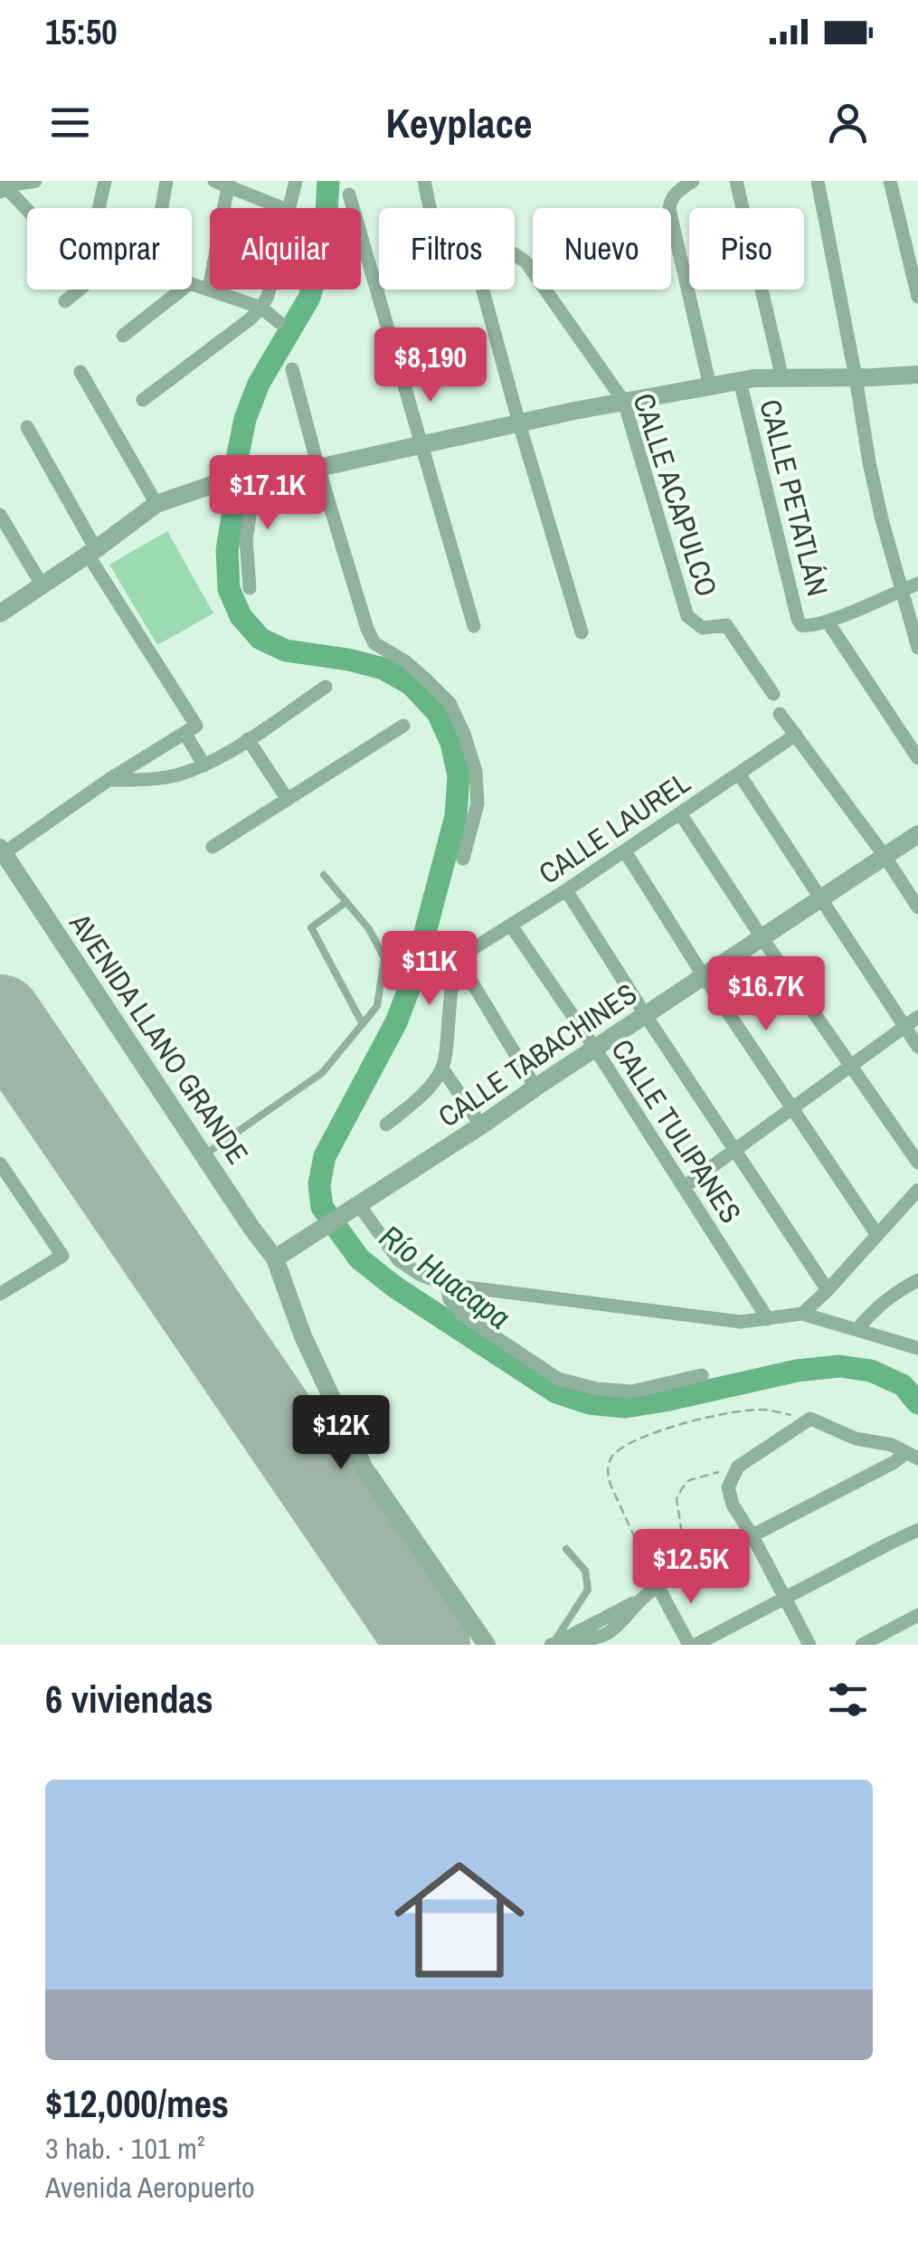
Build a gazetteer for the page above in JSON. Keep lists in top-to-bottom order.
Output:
{
  "streets": {
    "street": [
      "CALLE ACAPULCO",
      "CALLE PETATLÁN",
      "CALLE LAUREL",
      "AVENIDA LLANO GRANDE",
      "CALLE TABACHINES",
      "CALLE TULIPANES"
    ]
  },
  "crossings": [
    ["CALLE LAUREL", "CALLE TULIPANES"],
    ["AVENIDA LLANO GRANDE", "CALLE TABACHINES"],
    ["CALLE TABACHINES", "CALLE TULIPANES"]
  ],
  "water": ["Río Huacapa"],
  "page": {
    "status": "15:50",
    "header": "Keyplace",
    "chip": [
      "Comprar",
      "Alquilar",
      "Filtros",
      "Nuevo",
      "Piso"
    ],
    "price": [
      "$8,190",
      "$17.1K",
      "$11K",
      "$16.7K",
      "$12K",
      "$12.5K"
    ],
    "heading": "6 viviendas",
    "list": [
      {
        "name": "$12,000/mes",
        "note": "3 hab. · 101 m² · Avenida Aeropuerto"
      }
    ]
  }
}
